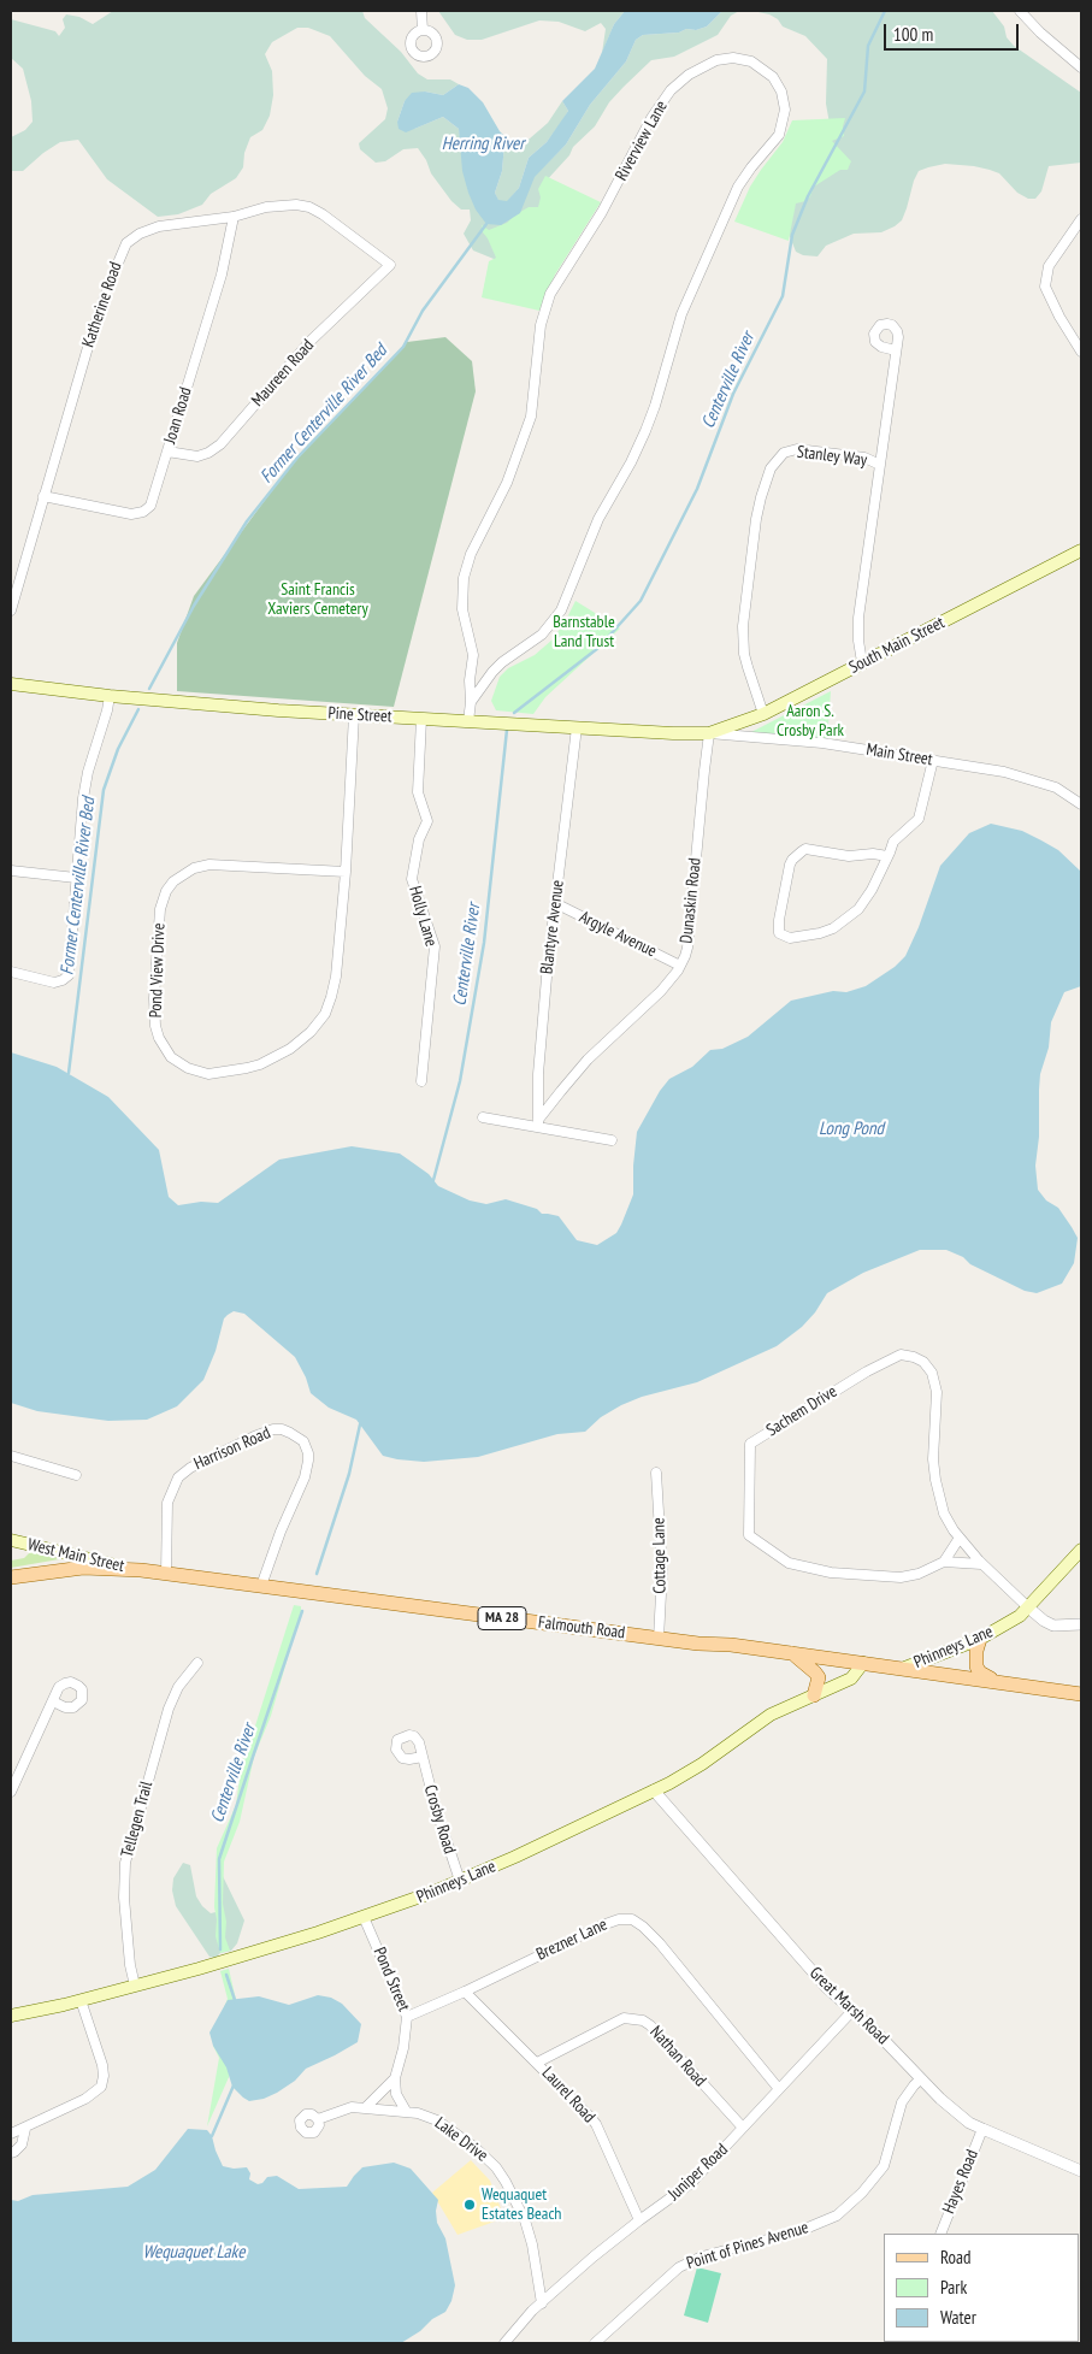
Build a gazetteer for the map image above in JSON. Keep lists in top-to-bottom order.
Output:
{
  "streets": {
    "main road": [
      "South Main Street",
      "Pine Street",
      "West Main Street",
      "MA 28",
      "Falmouth Road",
      "Phinneys Lane"
    ],
    "street": [
      "Riverview Lane",
      "Katherine Road",
      "Maureen Road",
      "Joan Road",
      "Stanley Way",
      "Main Street",
      "Dunaskin Road",
      "Holly Lane",
      "Blantyre Avenue",
      "Argyle Avenue",
      "Pond View Drive",
      "Sachem Drive",
      "Harrison Road",
      "Cottage Lane",
      "Tellegen Trail",
      "Crosby Road",
      "Brezner Lane",
      "Pond Street",
      "Great Marsh Road",
      "Nathan Road",
      "Laurel Road",
      "Lake Drive",
      "Juniper Road",
      "Hayes Road",
      "Point of Pines Avenue"
    ]
  },
  "crossings": [
    ["Riverview Lane", "Pine Street"],
    ["Katherine Road", "Maureen Road"],
    ["Katherine Road", "Joan Road"],
    ["Maureen Road", "Joan Road"],
    ["Stanley Way", "South Main Street"],
    ["South Main Street", "Pine Street"],
    ["South Main Street", "Main Street"],
    ["South Main Street", "Dunaskin Road"],
    ["Pine Street", "Main Street"],
    ["Pine Street", "Dunaskin Road"],
    ["Pine Street", "Holly Lane"],
    ["Pine Street", "Blantyre Avenue"],
    ["Pine Street", "Pond View Drive"],
    ["Main Street", "Dunaskin Road"],
    ["Dunaskin Road", "Blantyre Avenue"],
    ["Dunaskin Road", "Argyle Avenue"],
    ["Blantyre Avenue", "Argyle Avenue"],
    ["Sachem Drive", "Phinneys Lane"],
    ["Harrison Road", "Falmouth Road"],
    ["West Main Street", "Falmouth Road"],
    ["Cottage Lane", "Falmouth Road"],
    ["Falmouth Road", "Phinneys Lane"],
    ["Phinneys Lane", "Tellegen Trail"],
    ["Phinneys Lane", "Crosby Road"],
    ["Phinneys Lane", "Pond Street"],
    ["Phinneys Lane", "Great Marsh Road"],
    ["Brezner Lane", "Pond Street"],
    ["Brezner Lane", "Laurel Road"],
    ["Brezner Lane", "Juniper Road"],
    ["Great Marsh Road", "Juniper Road"],
    ["Great Marsh Road", "Hayes Road"],
    ["Great Marsh Road", "Point of Pines Avenue"],
    ["Nathan Road", "Laurel Road"],
    ["Nathan Road", "Juniper Road"],
    ["Laurel Road", "Juniper Road"],
    ["Lake Drive", "Juniper Road"]
  ],
  "water": [
    "Herring River",
    "Centerville River",
    "Former Centerville River Bed",
    "Long Pond",
    "Wequaquet Lake"
  ],
  "parks": ["Saint Francis Xaviers Cemetery", "Barnstable Land Trust", "Aaron S. Crosby Park"],
  "places": ["Wequaquet Estates Beach"],
  "legend": ["Road", "Park", "Water"],
  "scale_bar": "100 m"
}
